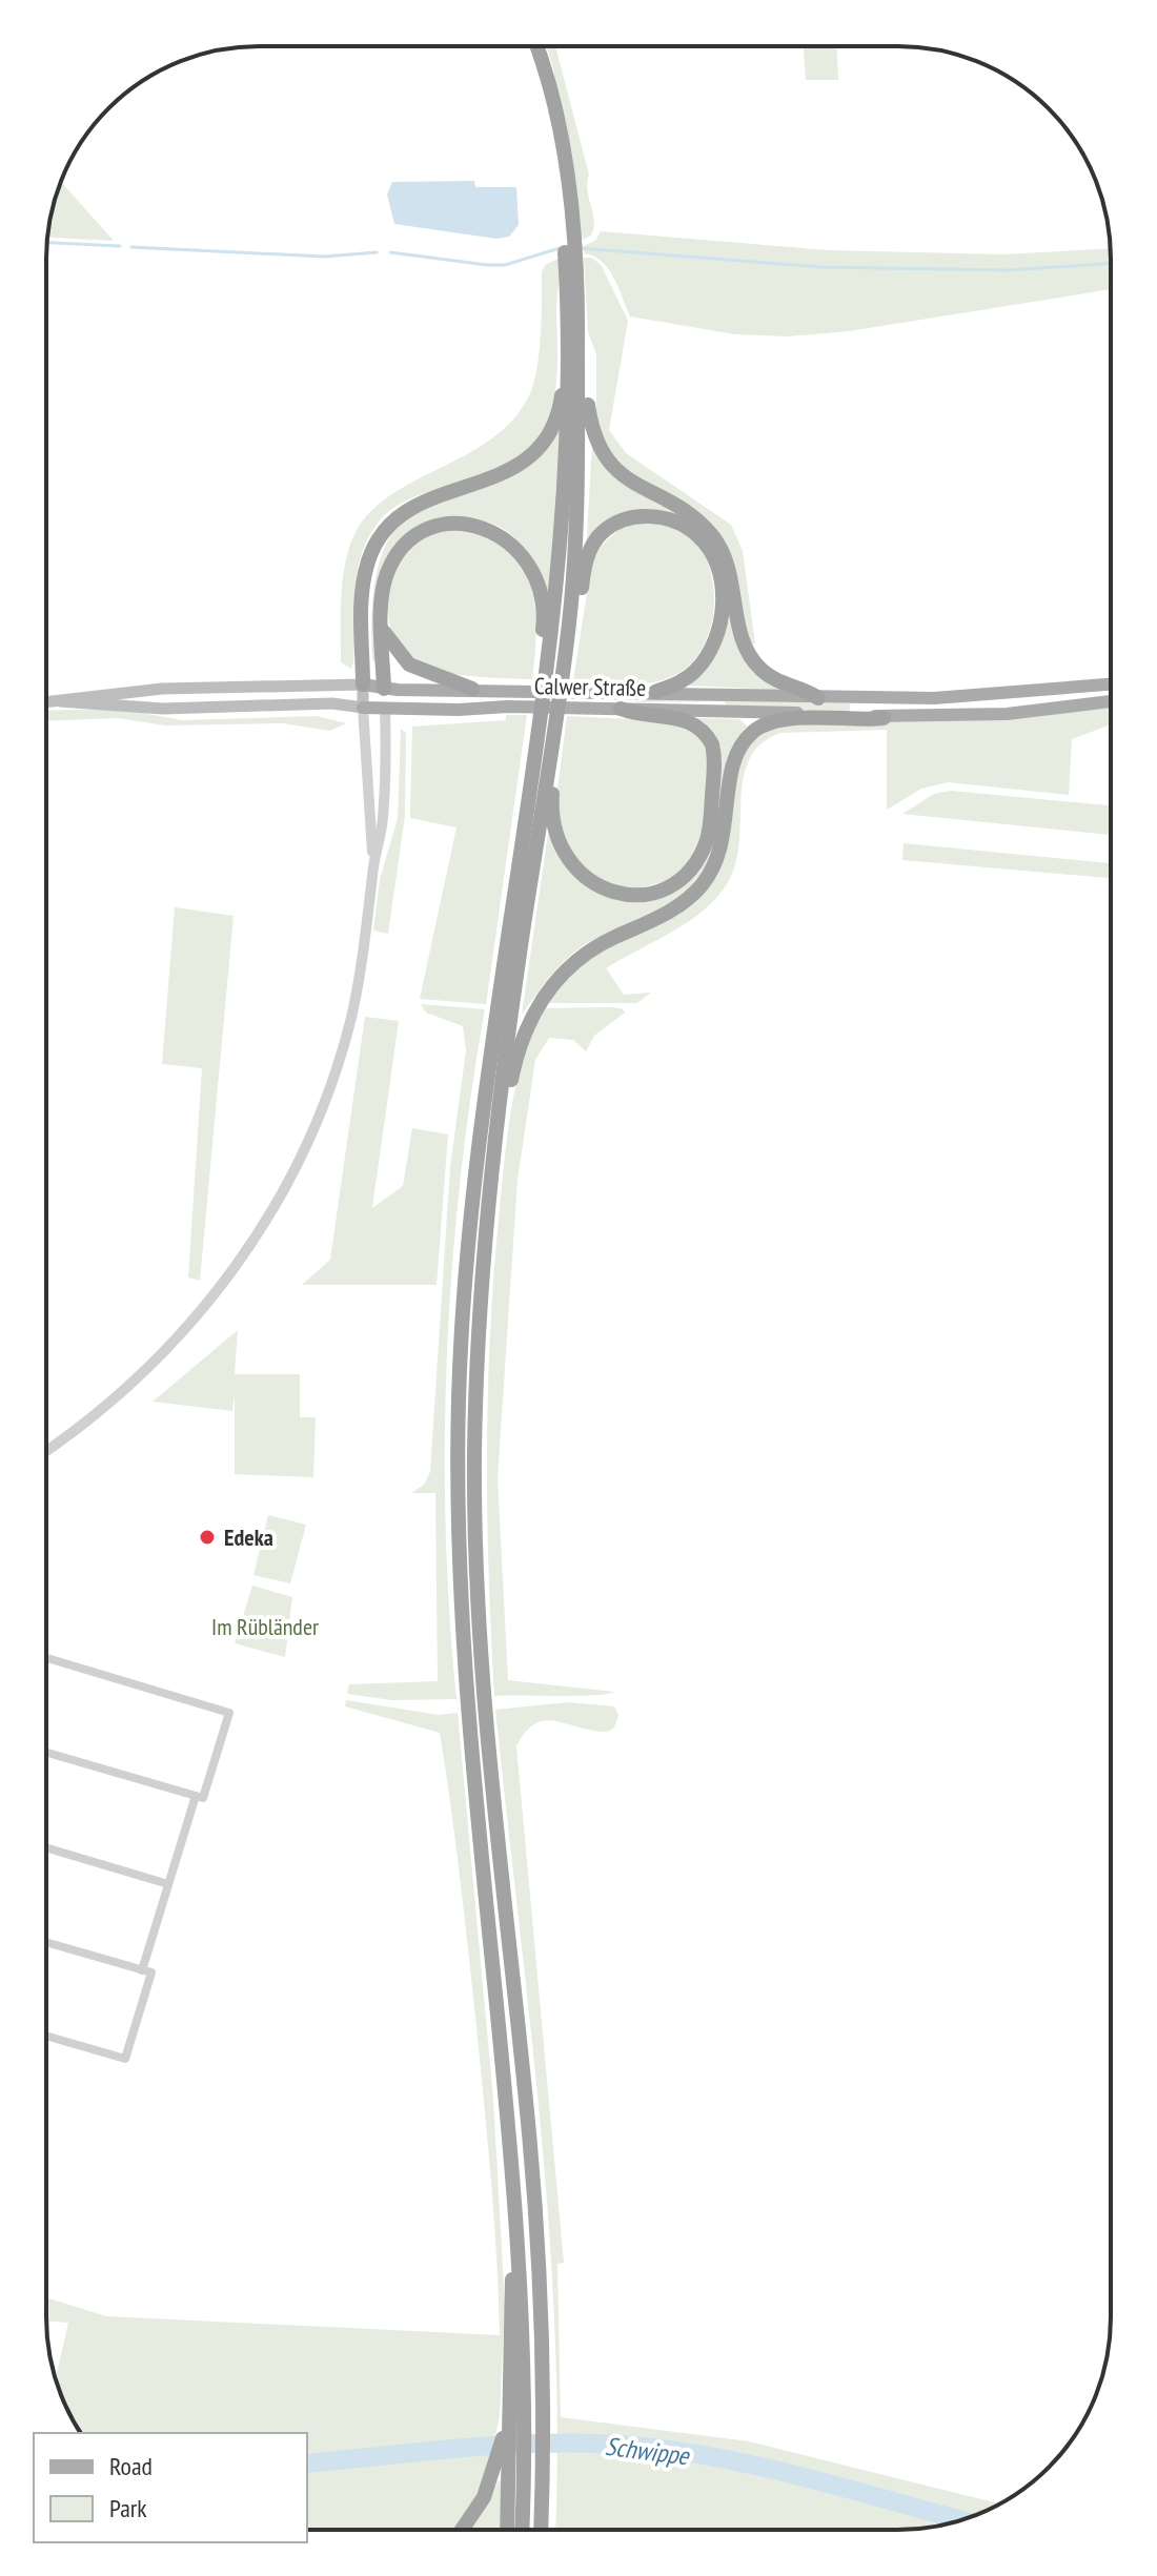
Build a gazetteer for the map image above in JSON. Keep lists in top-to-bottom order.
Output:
{
  "streets": {
    "main road": ["Calwer Straße"]
  },
  "water": ["Schwippe"],
  "parks": ["Im Rübländer"],
  "places": ["Edeka"],
  "legend": ["Road", "Park"]
}
